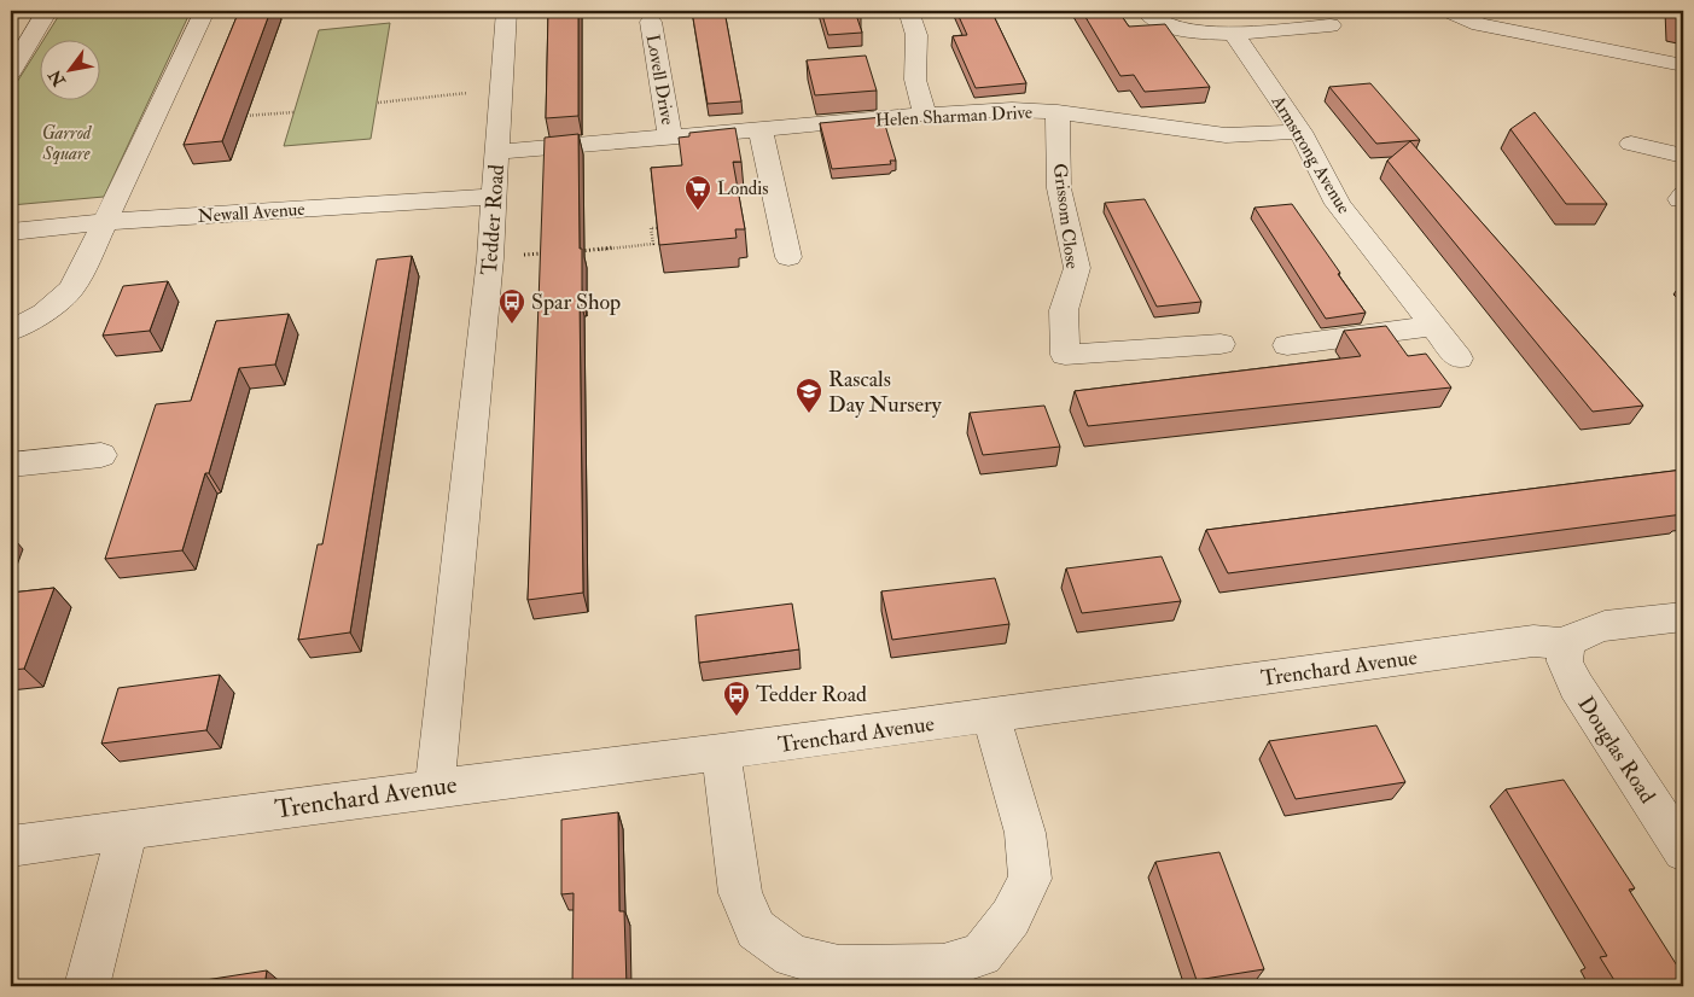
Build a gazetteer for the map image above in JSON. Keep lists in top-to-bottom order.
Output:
{
  "streets": {
    "street": [
      "Lovell Drive",
      "Helen Sharman Drive",
      "Armstrong Avenue",
      "Newall Avenue",
      "Grissom Close",
      "Tedder Road",
      "Trenchard Avenue",
      "Douglas Road"
    ]
  },
  "crossings": [
    ["Lovell Drive", "Helen Sharman Drive"],
    ["Helen Sharman Drive", "Armstrong Avenue"],
    ["Helen Sharman Drive", "Grissom Close"],
    ["Helen Sharman Drive", "Tedder Road"],
    ["Newall Avenue", "Tedder Road"],
    ["Tedder Road", "Trenchard Avenue"],
    ["Trenchard Avenue", "Douglas Road"]
  ],
  "parks": ["Garrod Square"],
  "places": {
    "supermarket": ["Londis"],
    "bus stop": ["Spar Shop", "Tedder Road"],
    "school or university": ["Rascals Day Nursery"]
  },
  "north": "bottom left"
}
